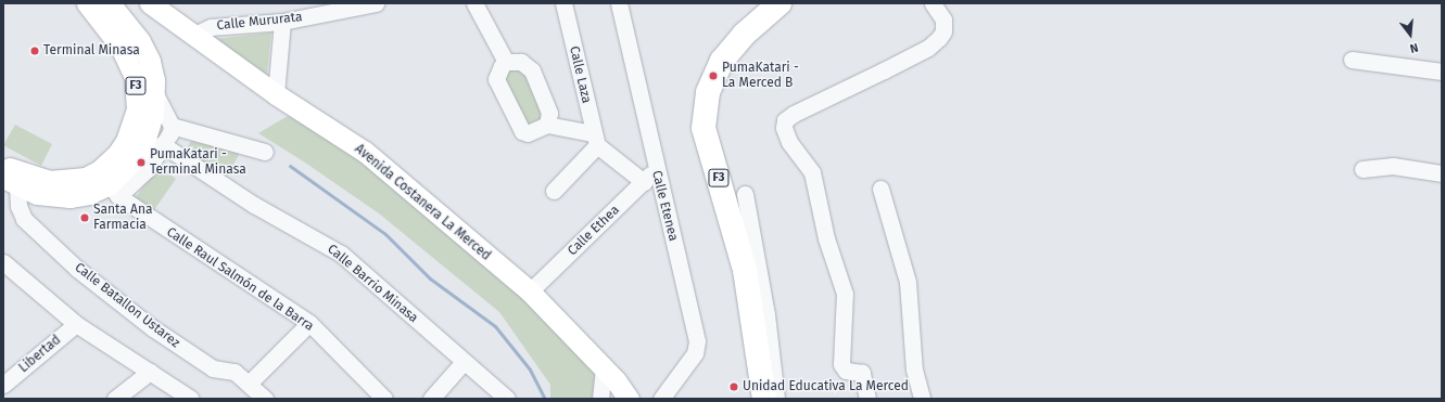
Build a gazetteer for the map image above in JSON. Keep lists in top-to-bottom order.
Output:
{
  "streets": {
    "highway": ["F3"],
    "main road": ["Avenida Costanera La Merced"],
    "street": [
      "Calle Mururata",
      "Calle Laza",
      "Calle Etenea",
      "Calle Ethea",
      "Calle Raul Salmón de la Barra",
      "Calle Barrio Minasa",
      "Calle Batallon Ustarez",
      "Libertad"
    ]
  },
  "crossings": [
    ["Calle Mururata", "Avenida Costanera La Merced"],
    ["F3", "Calle Raul Salmón de la Barra"],
    ["F3", "Calle Batallon Ustarez"],
    ["Avenida Costanera La Merced", "Calle Ethea"],
    ["Calle Etenea", "Calle Ethea"]
  ],
  "places": [
    "Terminal Minasa",
    "PumaKatari - La Merced B",
    "PumaKatari - Terminal Minasa",
    "Santa Ana Farmacia",
    "Unidad Educativa La Merced"
  ],
  "north": "bottom"
}
